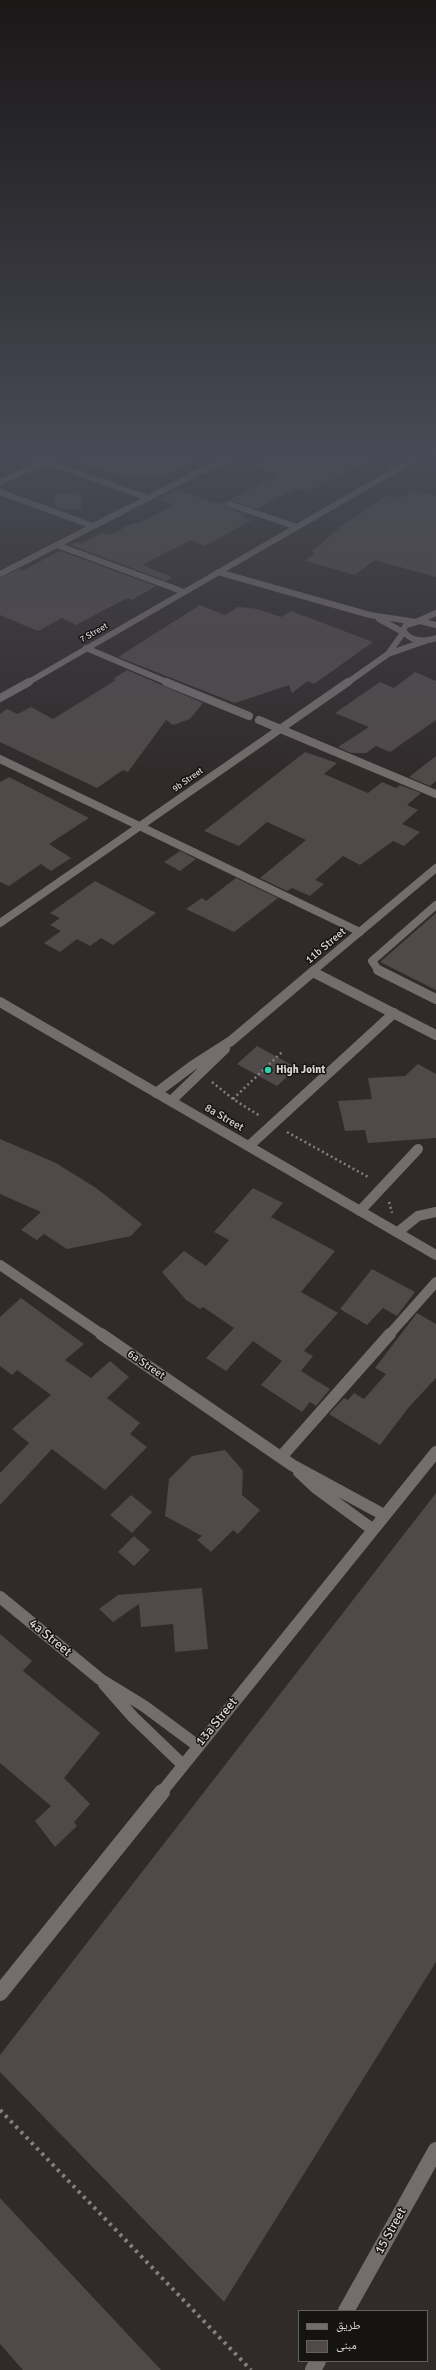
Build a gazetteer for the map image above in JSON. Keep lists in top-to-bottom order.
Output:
{
  "streets": {
    "street": [
      "7 Street",
      "9b Street",
      "11b Street",
      "8a Street",
      "6a Street",
      "4a Street",
      "13a Street",
      "15 Street"
    ]
  },
  "crossings": [
    ["11b Street", "8a Street"],
    ["6a Street", "13a Street"],
    ["4a Street", "13a Street"]
  ],
  "places": ["High Joint"],
  "legend": ["طريق", "مبنى"]
}
